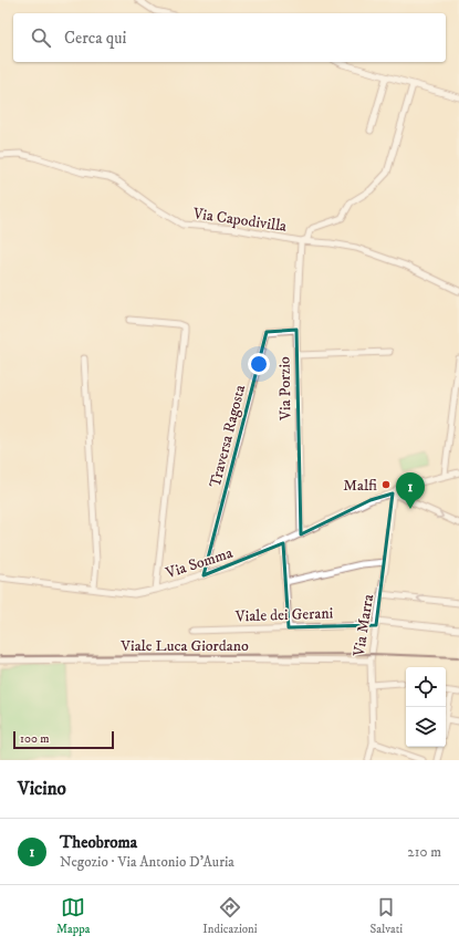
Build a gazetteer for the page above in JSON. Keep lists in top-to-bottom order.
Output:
{
  "streets": {
    "street": [
      "Via Capodivilla",
      "Via Porzio",
      "Traversa Ragosta",
      "Via Somma",
      "Viale dei Gerani",
      "Via Marra",
      "Viale Luca Giordano"
    ]
  },
  "crossings": [
    ["Via Capodivilla", "Via Porzio"],
    ["Via Porzio", "Traversa Ragosta"],
    ["Via Porzio", "Via Somma"],
    ["Traversa Ragosta", "Via Somma"],
    ["Via Somma", "Via Marra"],
    ["Viale dei Gerani", "Via Marra"],
    ["Via Marra", "Viale Luca Giordano"]
  ],
  "places": ["Malfi"],
  "scale_bar": "100 m",
  "page": {
    "search": "Cerca qui",
    "pins": "1",
    "scale": "100 m",
    "heading": "Vicino",
    "list": [
      {
        "mark": "1",
        "name": "Theobroma",
        "note": "Negozio · Via Antonio D'Auria",
        "value": "210 m"
      }
    ],
    "nav": ["Mappa", "Indicazioni", "Salvati"]
  }
}
